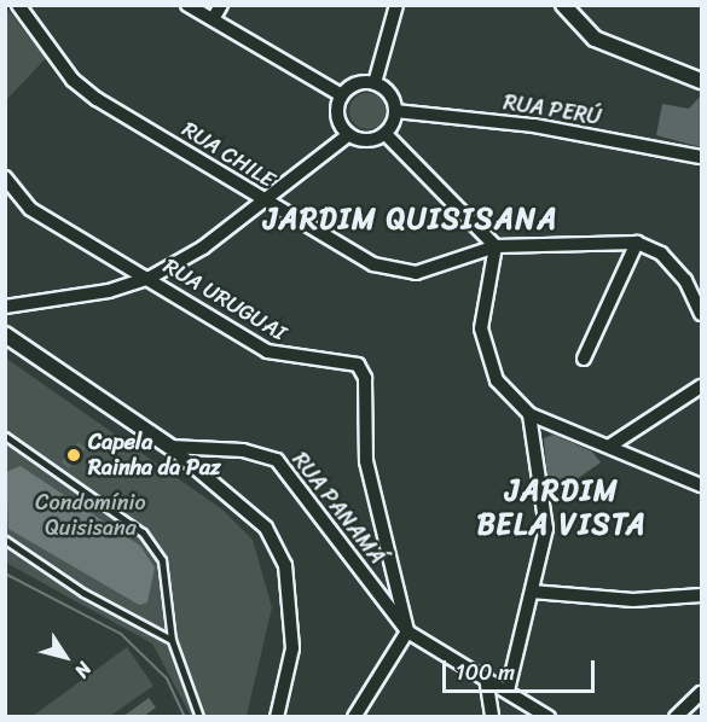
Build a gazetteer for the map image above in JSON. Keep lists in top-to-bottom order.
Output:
{
  "streets": {
    "street": [
      "RUA PERÚ",
      "RUA CHILE",
      "RUA URUGUAI",
      "RUA PANAMÁ"
    ]
  },
  "crossings": [
    ["RUA URUGUAI", "RUA PANAMÁ"]
  ],
  "districts": ["JARDIM QUISISANA", "JARDIM BELA VISTA"],
  "parks": ["Condomínio Quisisana"],
  "places": ["Capela Rainha da Paz"],
  "scale_bar": "100 m",
  "north": "bottom right"
}
